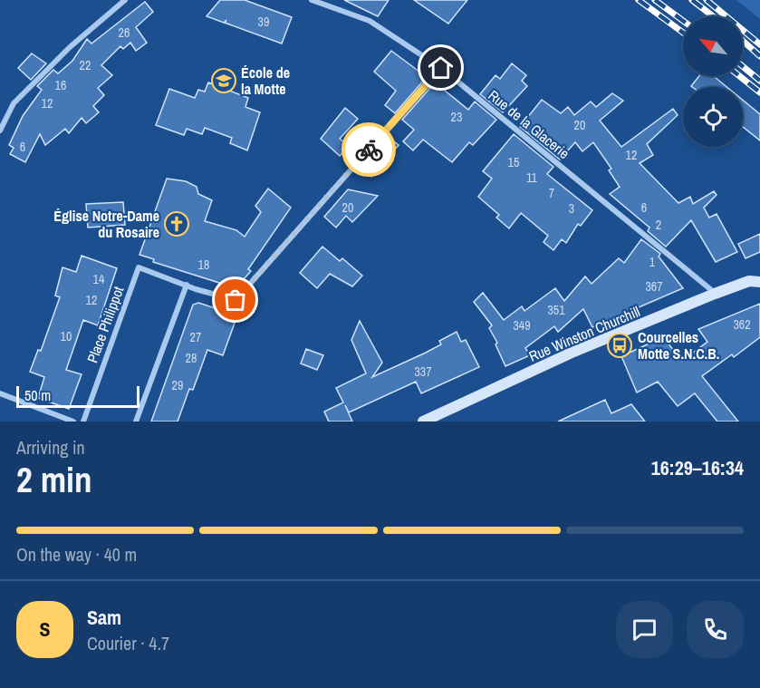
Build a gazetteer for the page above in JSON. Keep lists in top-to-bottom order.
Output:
{
  "streets": {
    "main road": ["Rue Winston Churchill"],
    "street": ["Rue de la Glacerie", "Place Philippot"]
  },
  "crossings": [
    ["Rue de la Glacerie", "Rue Winston Churchill"]
  ],
  "places": {
    "school or university": ["École de la Motte"],
    "church": ["Église Notre-Dame du Rosaire"],
    "bus stop": ["Courcelles Motte S.N.C.B."]
  },
  "house_numbers": [
    "39",
    "26",
    "22",
    "16",
    "12",
    "23",
    "20",
    "6",
    "12",
    "15",
    "11",
    "7",
    "20",
    "6",
    "3",
    "2",
    "1",
    "18",
    "14",
    "367",
    "12",
    "351",
    "362",
    "349",
    "10",
    "27",
    "28",
    "337",
    "29"
  ],
  "scale_bar": "50 m",
  "north": "top left",
  "page": {
    "scale": "50 m",
    "heading": ["2 min", "Arriving in", "16:29–16:34"],
    "panel": ["Sam", "Courier · 4.7"],
    "bar": "On the way · 40 m",
    "round": "S"
  }
}
